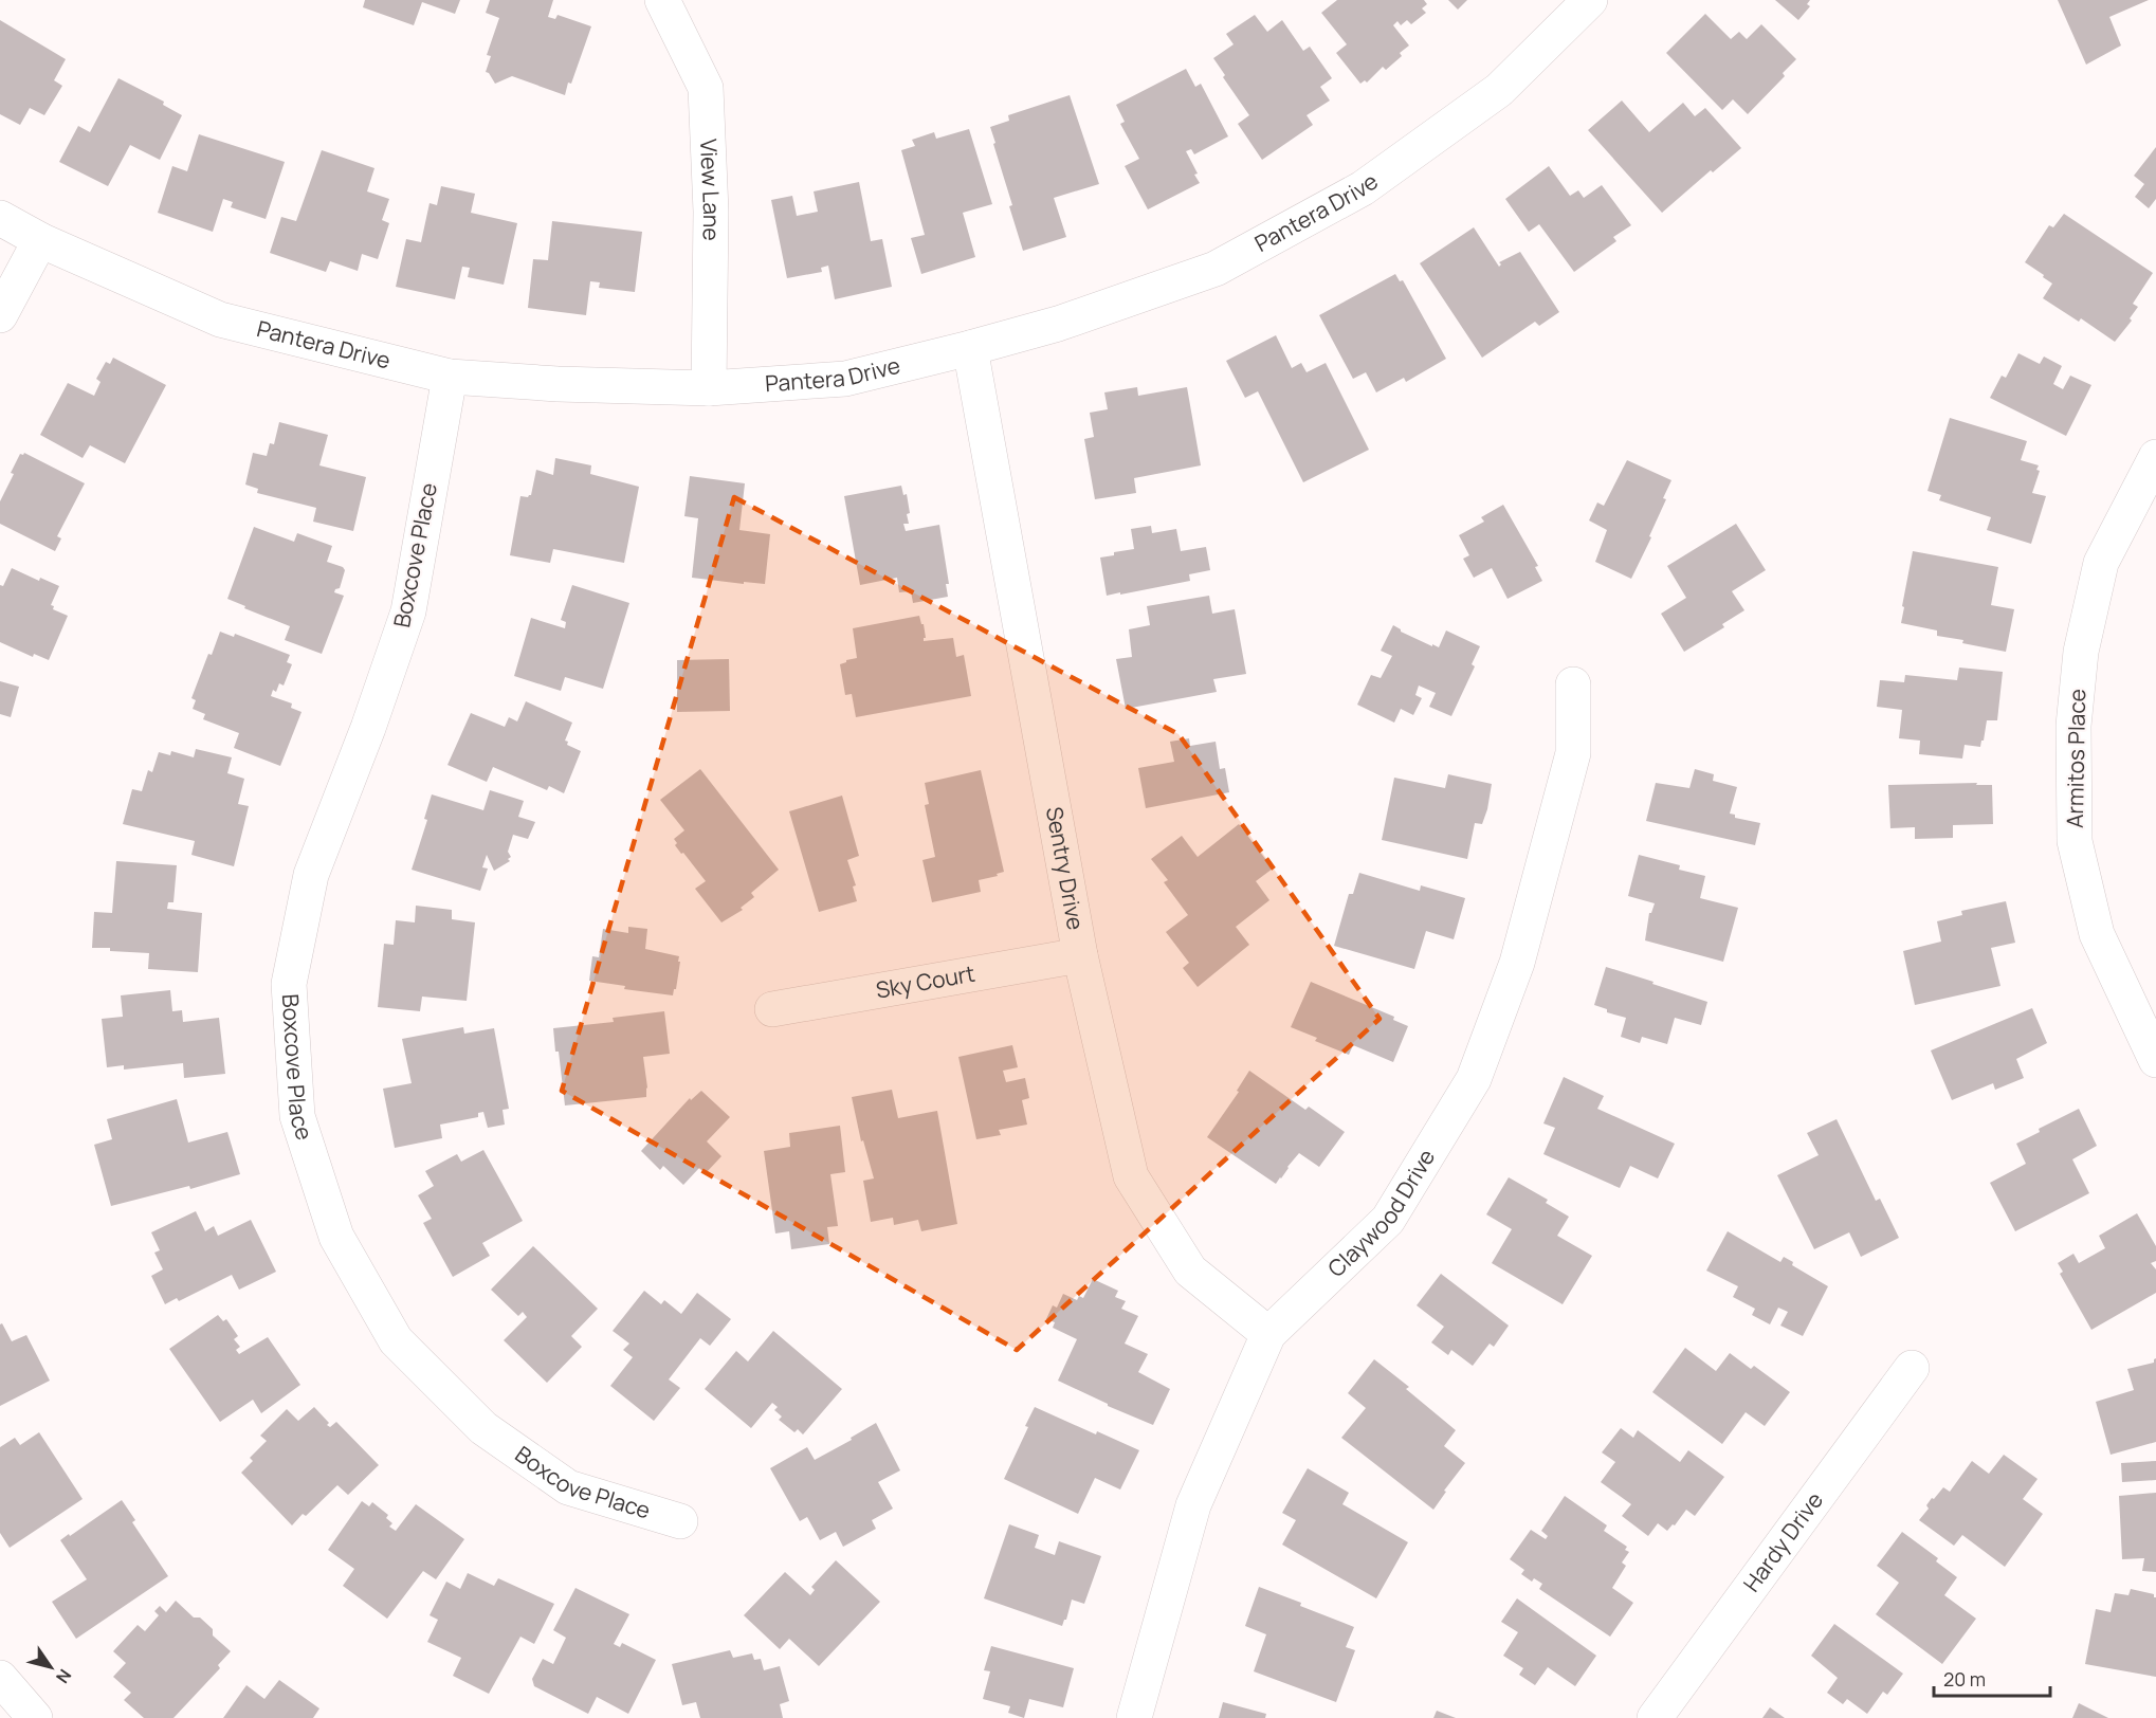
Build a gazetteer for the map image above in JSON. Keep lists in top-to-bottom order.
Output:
{
  "streets": {
    "street": [
      "View Lane",
      "Pantera Drive",
      "Boxcove Place",
      "Armitos Place",
      "Sentry Drive",
      "Sky Court",
      "Claywood Drive",
      "Hardy Drive"
    ]
  },
  "crossings": [
    ["View Lane", "Pantera Drive"],
    ["Pantera Drive", "Boxcove Place"],
    ["Pantera Drive", "Sentry Drive"],
    ["Sentry Drive", "Sky Court"],
    ["Sentry Drive", "Claywood Drive"]
  ],
  "scale_bar": "20 m",
  "north": "bottom right"
}
